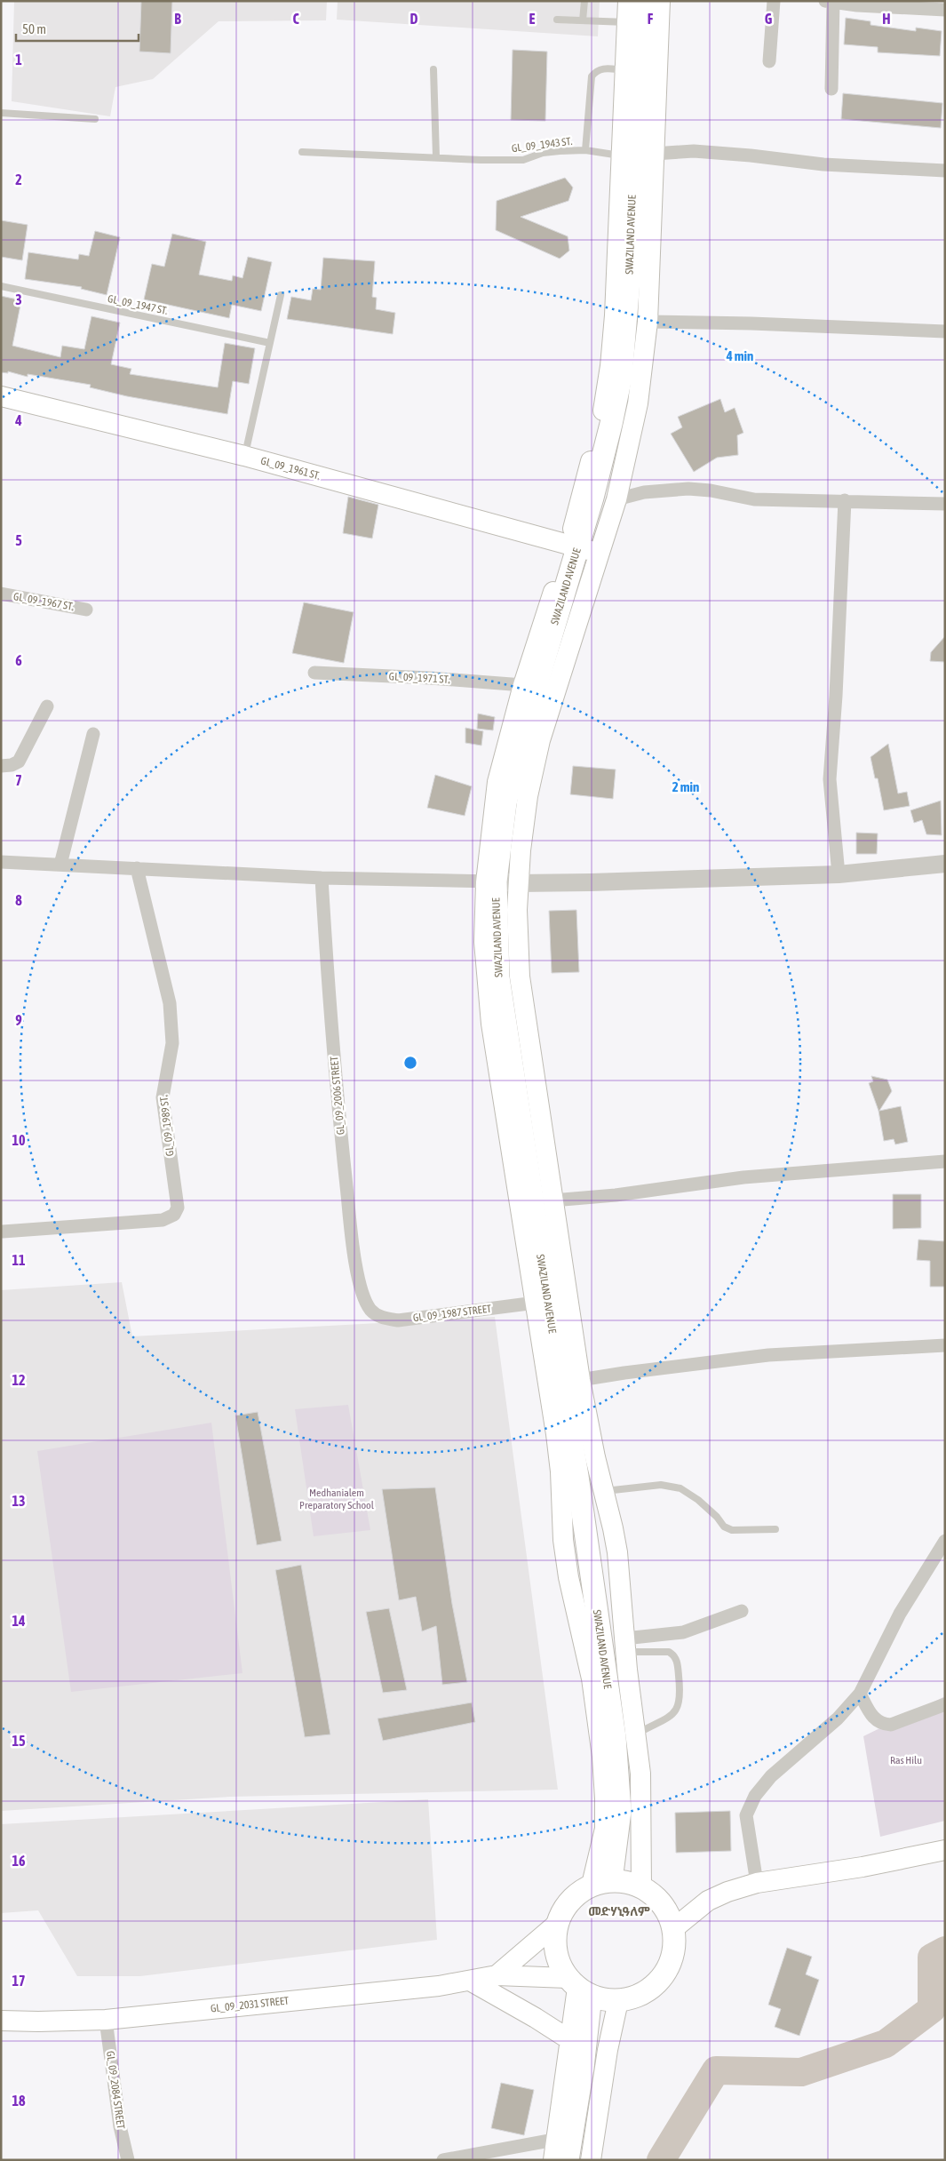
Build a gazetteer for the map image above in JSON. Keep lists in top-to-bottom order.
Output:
{
  "streets": {
    "main road": ["SWAZILAND AVENUE", "GL_09_1961 ST.", "GL_09_2031 STREET"],
    "street": [
      "GL_09_1967 ST.",
      "GL_09_1971 ST.",
      "GL_09_2006 STREET",
      "GL_09_1989 ST.",
      "GL_09_1987 STREET",
      "GL_09_2084 STREET"
    ],
    "lane": ["GL_09_1943 ST.", "GL_09_1947 ST."]
  },
  "crossings": [
    ["SWAZILAND AVENUE", "GL_09_1961 ST."],
    ["SWAZILAND AVENUE", "GL_09_2031 STREET"],
    ["GL_09_2006 STREET", "GL_09_1987 STREET"],
    ["GL_09_2031 STREET", "GL_09_2084 STREET"]
  ],
  "districts": ["መድሃኒዓለም"],
  "parks": ["Medhanialem Preparatory School", "Ras Hilu"],
  "scale_bar": "50 m",
  "grid": {
    "columns": [
      "B",
      "C",
      "D",
      "E",
      "F",
      "G",
      "H"
    ],
    "rows": [
      "1",
      "2",
      "3",
      "4",
      "5",
      "6",
      "7",
      "8",
      "9",
      "10",
      "11",
      "12",
      "13",
      "14",
      "15",
      "16",
      "17",
      "18"
    ]
  },
  "rings": ["4 min", "2 min"]
}
